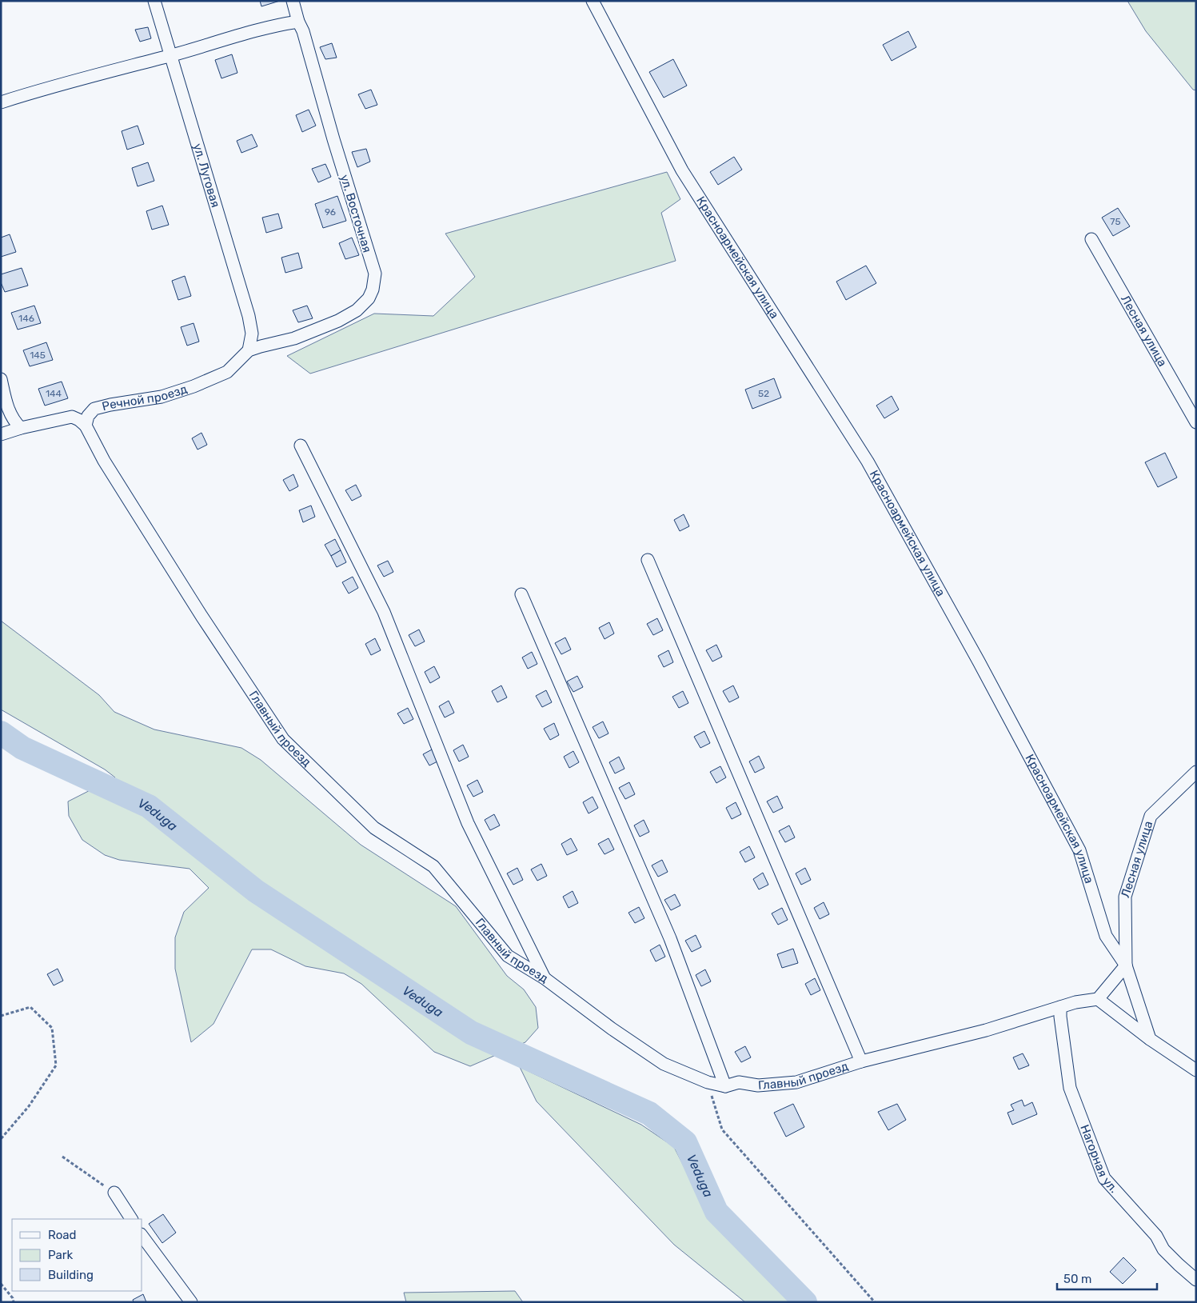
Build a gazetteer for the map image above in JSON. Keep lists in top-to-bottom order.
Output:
{
  "streets": {
    "street": [
      "ул. Луговая",
      "ул. Восточная",
      "Красноармейская улица",
      "Лесная улица",
      "Речной проезд",
      "Главный проезд",
      "Нагорная ул."
    ]
  },
  "crossings": [
    ["ул. Луговая", "ул. Восточная"],
    ["ул. Луговая", "Речной проезд"],
    ["ул. Восточная", "Речной проезд"],
    ["Красноармейская улица", "Лесная улица"],
    ["Речной проезд", "Главный проезд"],
    ["Главный проезд", "Нагорная ул."]
  ],
  "water": ["Veduga"],
  "house_numbers": [
    "96",
    "75",
    "146",
    "145",
    "144",
    "52"
  ],
  "legend": ["Road", "Park", "Building"],
  "scale_bar": "50 m"
}
